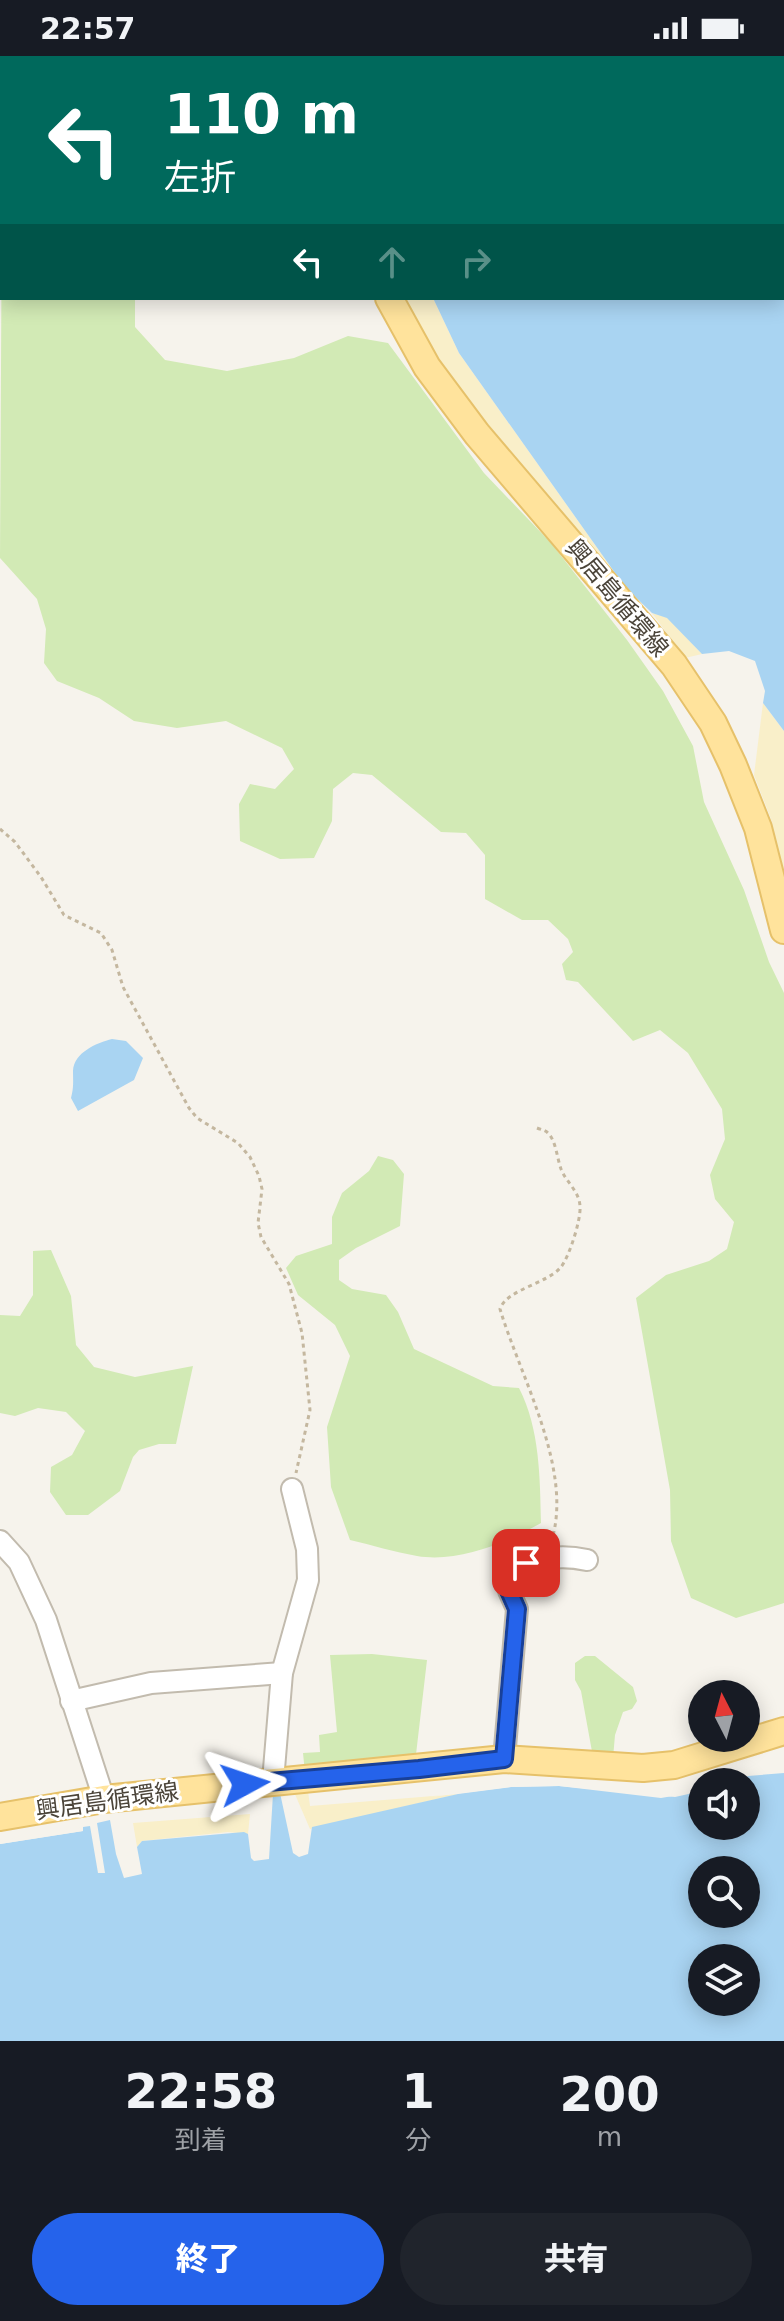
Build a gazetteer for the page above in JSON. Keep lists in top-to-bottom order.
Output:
{
  "streets": {
    "main road": ["興居島循環線"]
  },
  "north": "top",
  "page": {
    "status": "22:57",
    "turn": ["110 m", "左折"],
    "eta": [
      "22:58",
      "到着",
      "1",
      "分",
      "200",
      "m"
    ],
    "buttons": ["終了", "共有"]
  }
}
